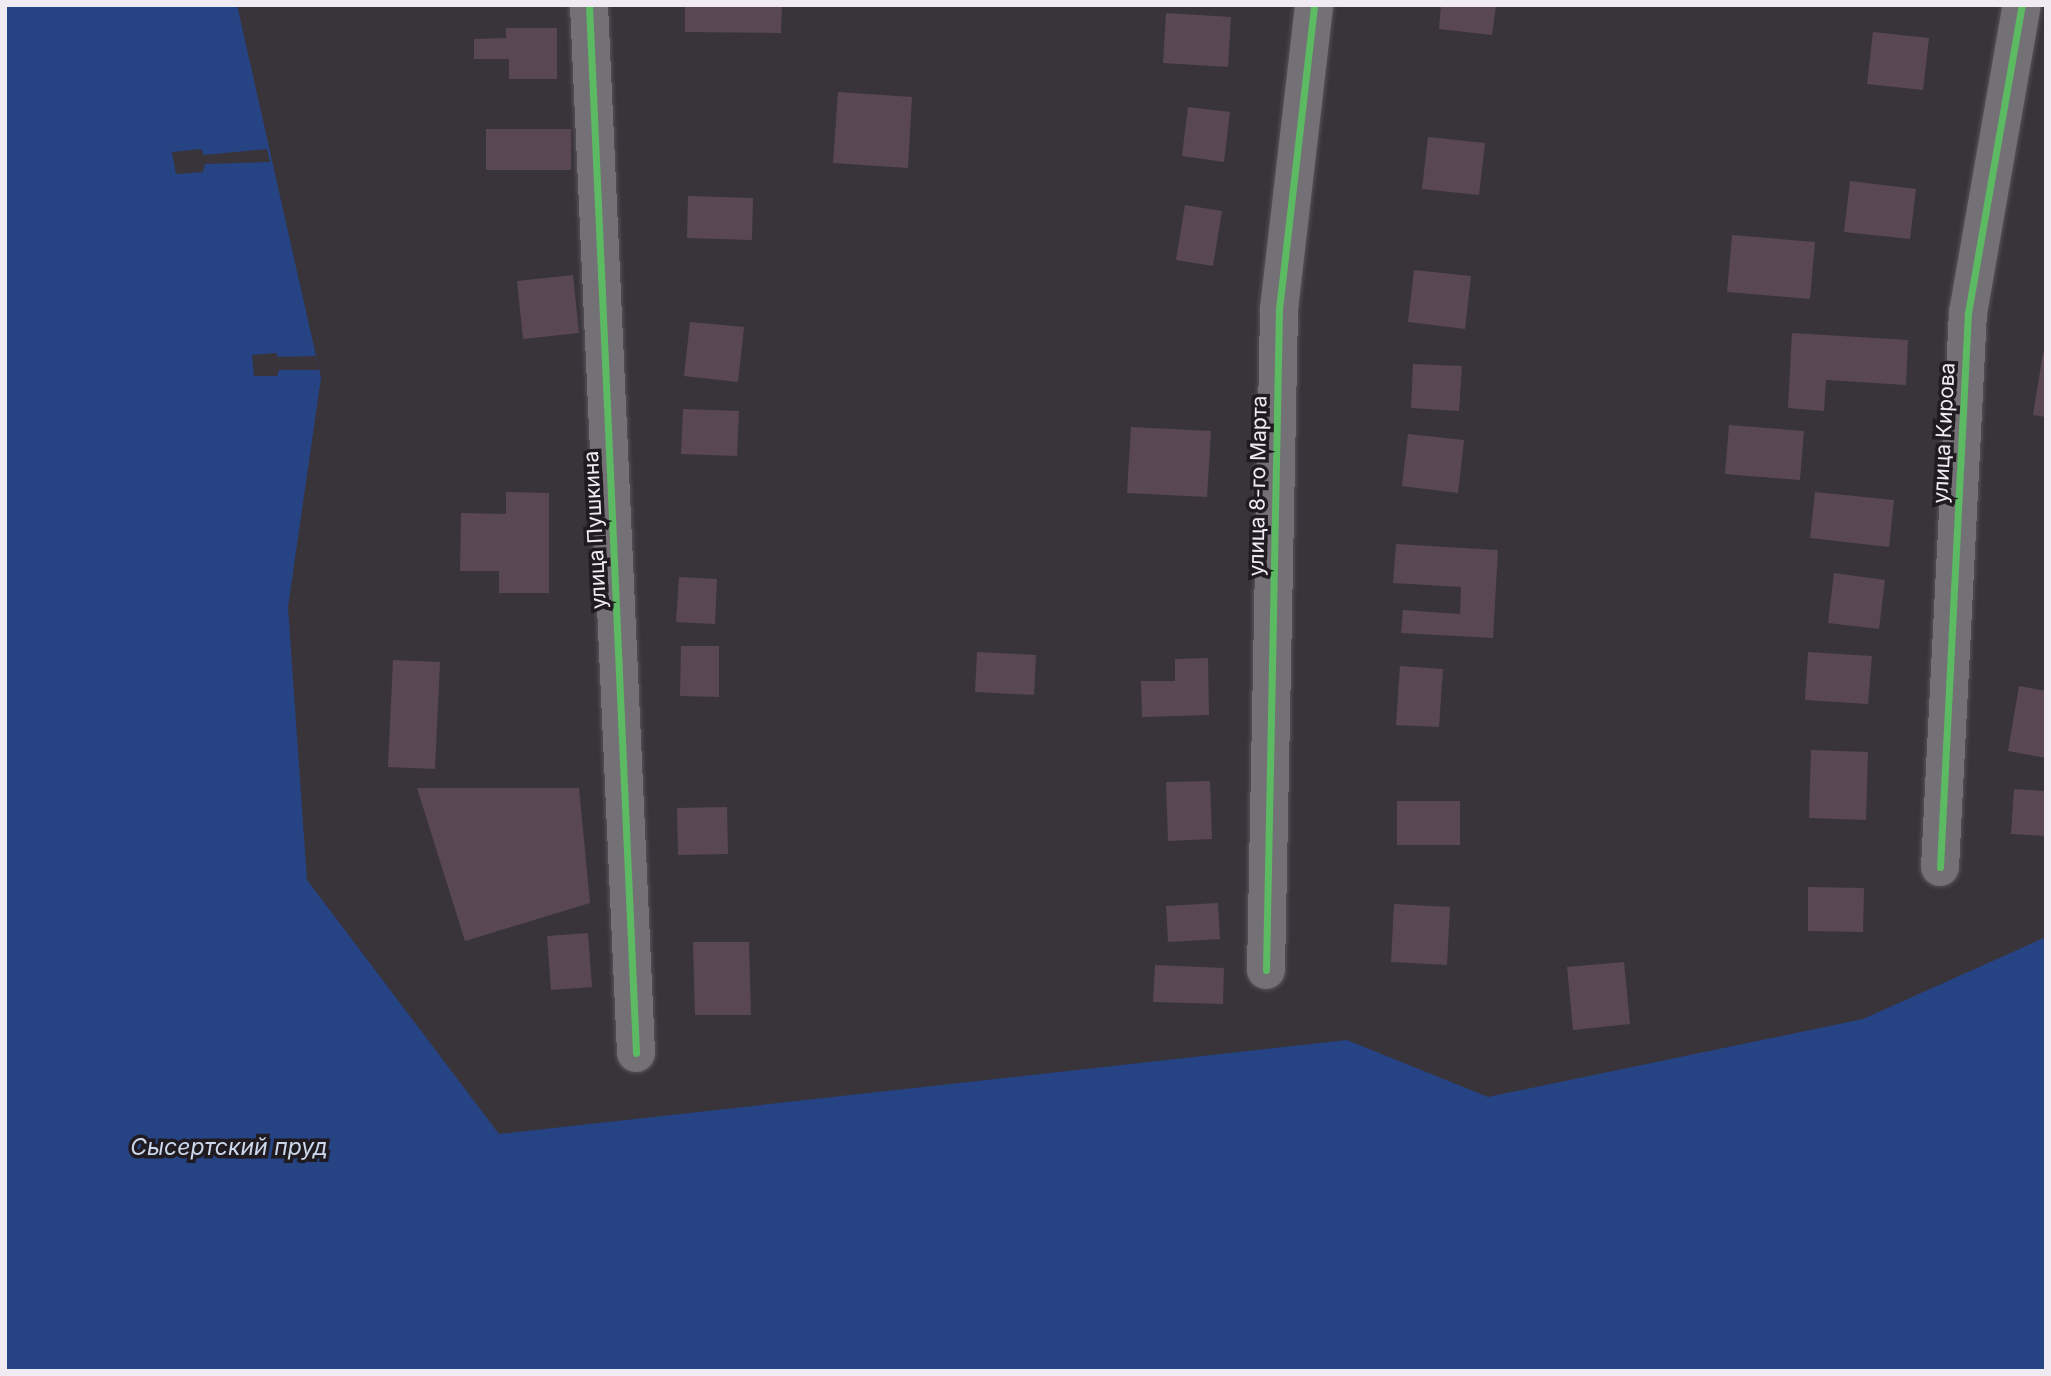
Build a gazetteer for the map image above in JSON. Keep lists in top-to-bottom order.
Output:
{
  "streets": {
    "street": ["улица Кирова", "улица 8-го Марта", "улица Пушкина"]
  },
  "water": ["Сысертский пруд"]
}
